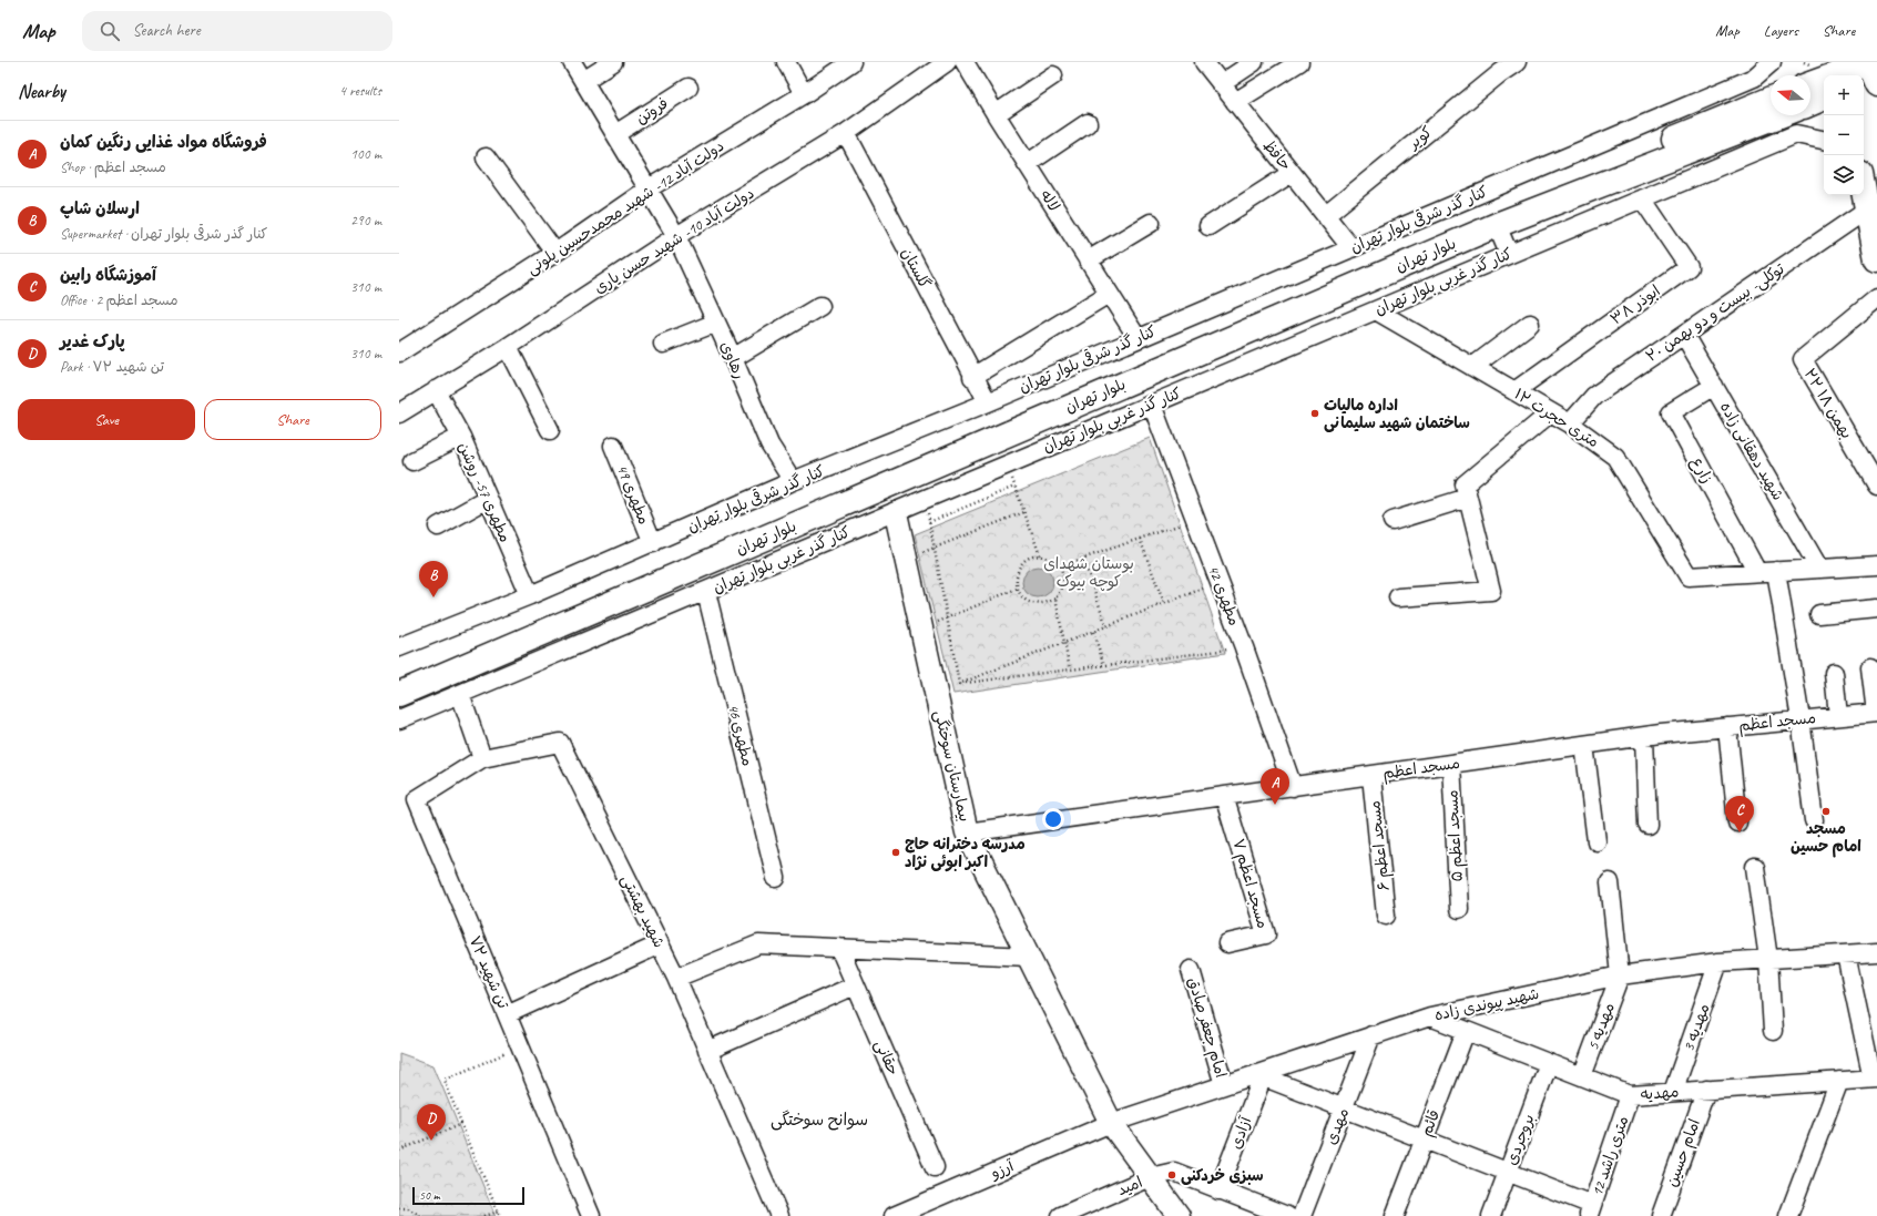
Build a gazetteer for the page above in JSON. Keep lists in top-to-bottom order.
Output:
{
  "streets": {
    "main road": ["بلوار تهران"],
    "street": [
      "فروتن",
      "کویر",
      "حافظ",
      "لاله",
      "دولت آباد 12- شهید محمدحسین پلونی",
      "کنار گذر شرقی بلوار تهران",
      "دولت آباد 10- شهید حسن یاری",
      "گلستان",
      "کنار گذر غربی بلوار تهران",
      "۳۸ ابوذر",
      "توکلی- بیست و دو بهمن ۲۰",
      "رهاوی",
      "۲۲ بهمن ۱۸",
      "۱۲ متری حجرت",
      "شهید دهقانی زاده",
      "زارع",
      "مطهری 57- روشن",
      "مطهری 49",
      "مطهری 42",
      "مسجد اعظم",
      "مطهری 46",
      "بیمارستان سوختگی",
      "مسجد اعظم ۵",
      "مسجد اعظم ۶",
      "مسجد اعظم ۷",
      "شهید بهشتی",
      "۷۲ تن شهید",
      "شهید پیوندی زاده",
      "مهدیه 5",
      "امام جعفر صادق",
      "مهدیه 3",
      "حقانی",
      "مهدیه",
      "قائم",
      "مهدی",
      "آزادی",
      "بروجردی",
      "امام حسین",
      "12 متری راشد",
      "آرزو",
      "امید"
    ]
  },
  "crossings": [
    ["کویر", "حافظ"],
    ["حافظ", "کنار گذر شرقی بلوار تهران"],
    ["لاله", "کنار گذر شرقی بلوار تهران"],
    ["دولت آباد 12- شهید محمدحسین پلونی", "رهاوی"],
    ["کنار گذر شرقی بلوار تهران", "گلستان"],
    ["کنار گذر شرقی بلوار تهران", "رهاوی"],
    ["کنار گذر شرقی بلوار تهران", "مطهری 57- روشن"],
    ["کنار گذر شرقی بلوار تهران", "مطهری 49"],
    ["دولت آباد 10- شهید حسن یاری", "گلستان"],
    ["دولت آباد 10- شهید حسن یاری", "رهاوی"],
    ["دولت آباد 10- شهید حسن یاری", "مطهری 57- روشن"],
    ["کنار گذر غربی بلوار تهران", "۳۸ ابوذر"],
    ["کنار گذر غربی بلوار تهران", "۱۲ متری حجرت"],
    ["کنار گذر غربی بلوار تهران", "مطهری 42"],
    ["کنار گذر غربی بلوار تهران", "مطهری 46"],
    ["کنار گذر غربی بلوار تهران", "بیمارستان سوختگی"],
    ["۳۸ ابوذر", "۱۲ متری حجرت"],
    ["توکلی- بیست و دو بهمن ۲۰", "۱۲ متری حجرت"],
    ["توکلی- بیست و دو بهمن ۲۰", "شهید دهقانی زاده"],
    ["۱۲ متری حجرت", "زارع"],
    ["شهید دهقانی زاده", "زارع"],
    ["مطهری 42", "مسجد اعظم"],
    ["مسجد اعظم", "بیمارستان سوختگی"],
    ["مسجد اعظم", "مسجد اعظم ۵"],
    ["مسجد اعظم", "مسجد اعظم ۶"],
    ["مسجد اعظم", "مسجد اعظم ۷"],
    ["بیمارستان سوختگی", "شهید پیوندی زاده"],
    ["بیمارستان سوختگی", "آرزو"],
    ["بیمارستان سوختگی", "امید"],
    ["شهید بهشتی", "۷۲ تن شهید"],
    ["شهید پیوندی زاده", "مهدیه 5"],
    ["شهید پیوندی زاده", "امام جعفر صادق"],
    ["شهید پیوندی زاده", "مهدیه 3"],
    ["شهید پیوندی زاده", "مهدیه"],
    ["شهید پیوندی زاده", "مهدی"],
    ["شهید پیوندی زاده", "آزادی"],
    ["شهید پیوندی زاده", "آرزو"],
    ["مهدیه 5", "مهدیه"],
    ["مهدیه 3", "مهدیه"],
    ["مهدیه", "قائم"],
    ["مهدیه", "بروجردی"],
    ["مهدیه", "امام حسین"],
    ["مهدیه", "12 متری راشد"],
    ["آزادی", "امید"]
  ],
  "districts": ["سوانح سوختگی"],
  "parks": ["بوستان شهدای کوچه بیوک"],
  "places": [
    "اداره مالیات ساختمان شهید سلیمانی",
    "مسجد امام حسین",
    "مدرسه دخترانه حاج اکبر ابوئی نژاد",
    "سبزی خردکنی"
  ],
  "scale_bar": "50 m",
  "north": "left",
  "page": {
    "header": "Map",
    "search": "Search here",
    "nav": ["Map", "Layers", "Share"],
    "heading": ["Nearby", "4 results"],
    "map_buttons": ["+", "−"],
    "list": [
      {
        "mark": "A",
        "name": "فروشگاه مواد غذایی رنگین کمان",
        "note": "Shop · مسجد اعظم",
        "value": "100 m"
      },
      {
        "mark": "B",
        "name": "ارسلان شاپ",
        "note": "Supermarket · کنار گذر شرقی بلوار تهران",
        "value": "290 m"
      },
      {
        "mark": "C",
        "name": "آموزشگاه رابین",
        "note": "Office · مسجد اعظم 2",
        "value": "310 m"
      },
      {
        "mark": "D",
        "name": "پارک غدیر",
        "note": "Park · ۷۲ تن شهید",
        "value": "310 m"
      }
    ],
    "buttons": ["Save", "Share"],
    "pins": [
      "B",
      "A",
      "C",
      "D"
    ],
    "scale": "50 m"
  }
}
